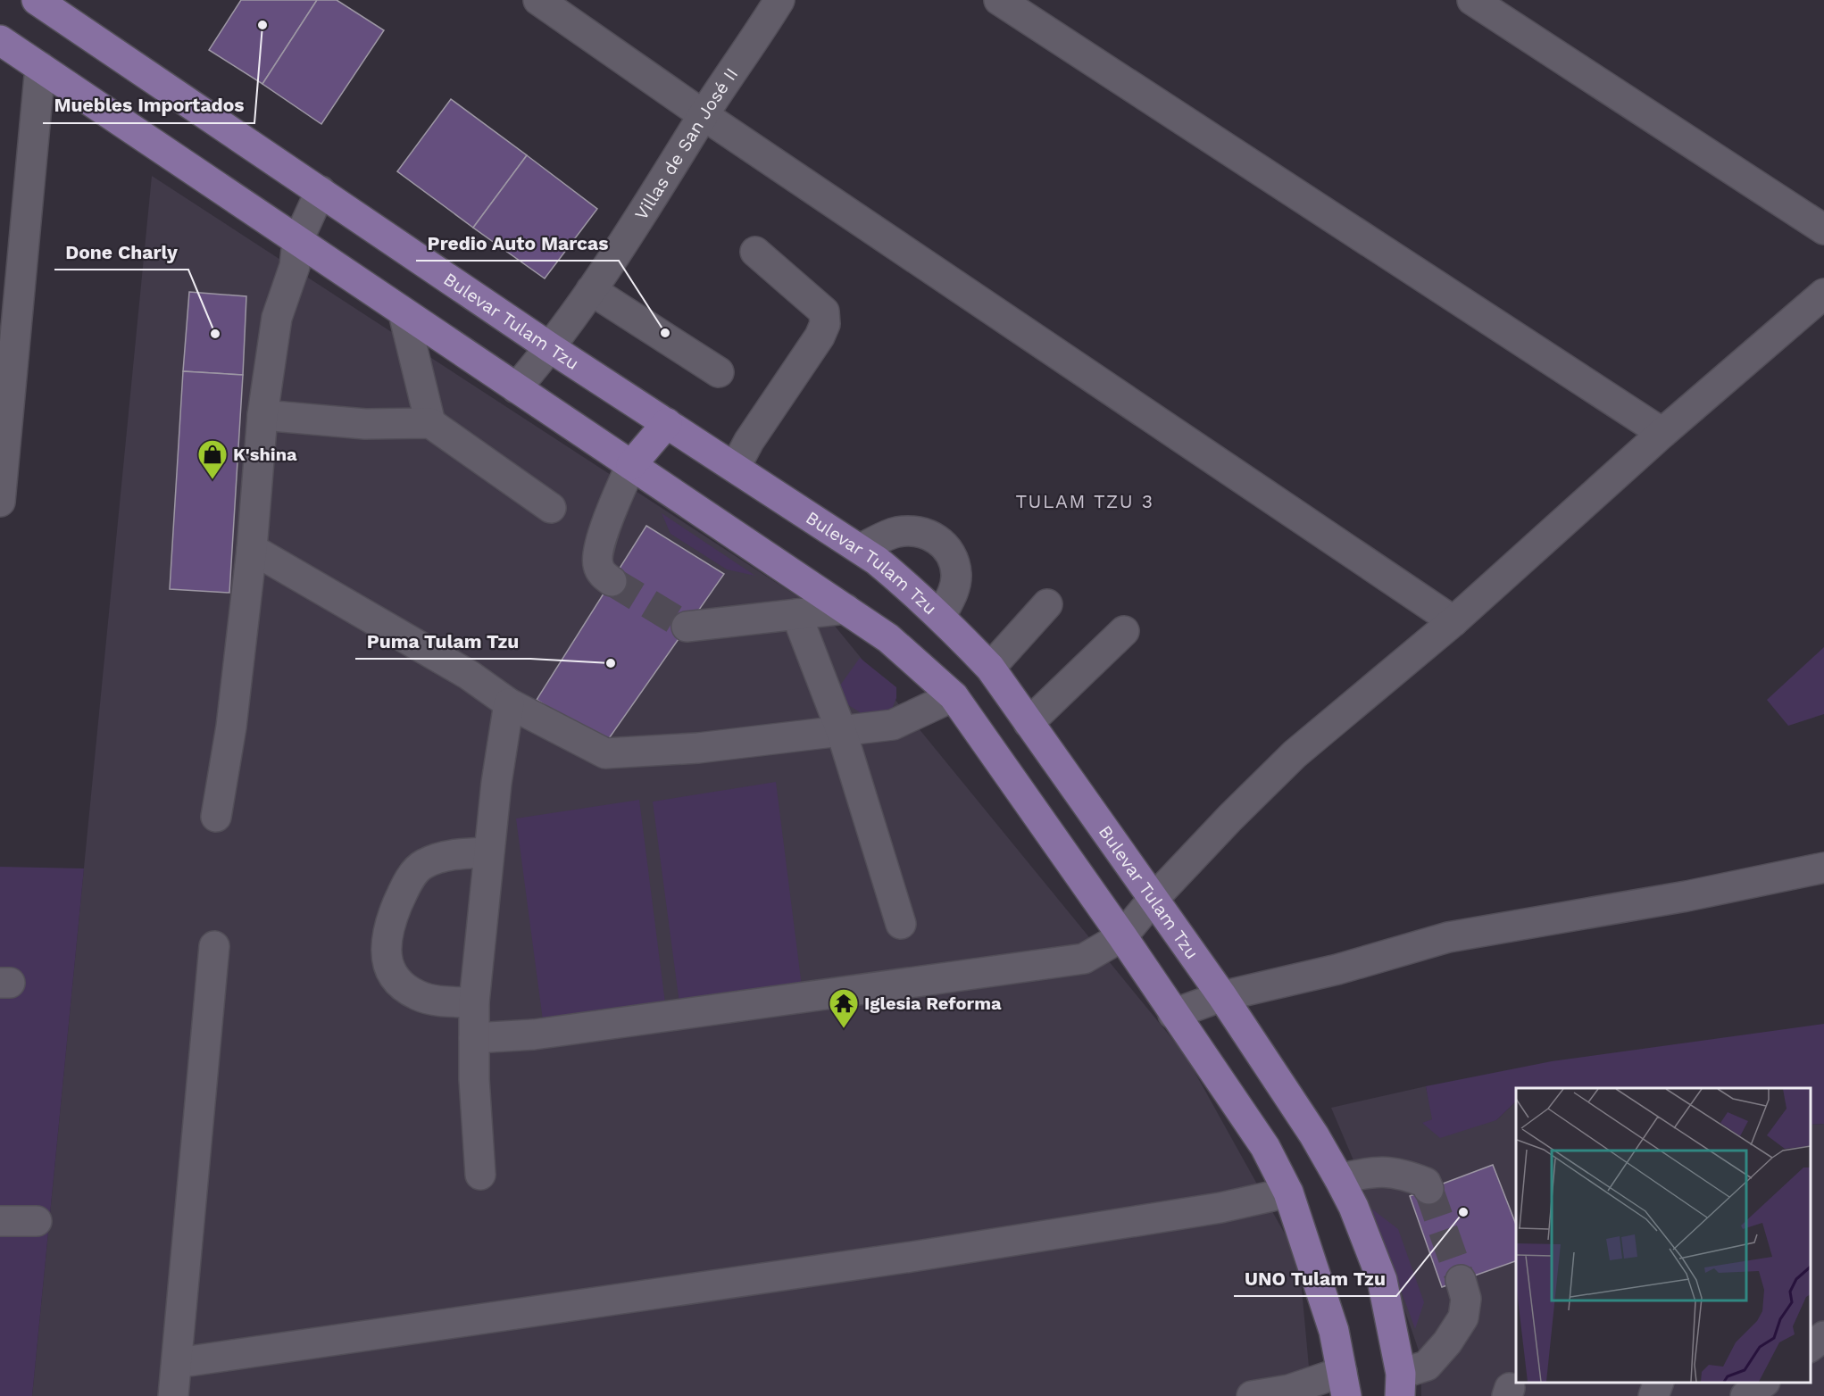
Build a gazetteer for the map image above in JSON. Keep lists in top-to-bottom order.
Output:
{
  "streets": {
    "main road": ["Bulevar Tulam Tzu"],
    "street": ["Villas de San José II"]
  },
  "crossings": [
    ["Villas de San José II", "Bulevar Tulam Tzu"]
  ],
  "districts": ["TULAM TZU 3"],
  "places": {
    "other": [
      "Muebles Importados",
      "Predio Auto Marcas",
      "Done Charly",
      "Puma Tulam Tzu",
      "UNO Tulam Tzu"
    ],
    "shop": ["K'shina"],
    "temple": ["Iglesia Reforma"]
  }
}
